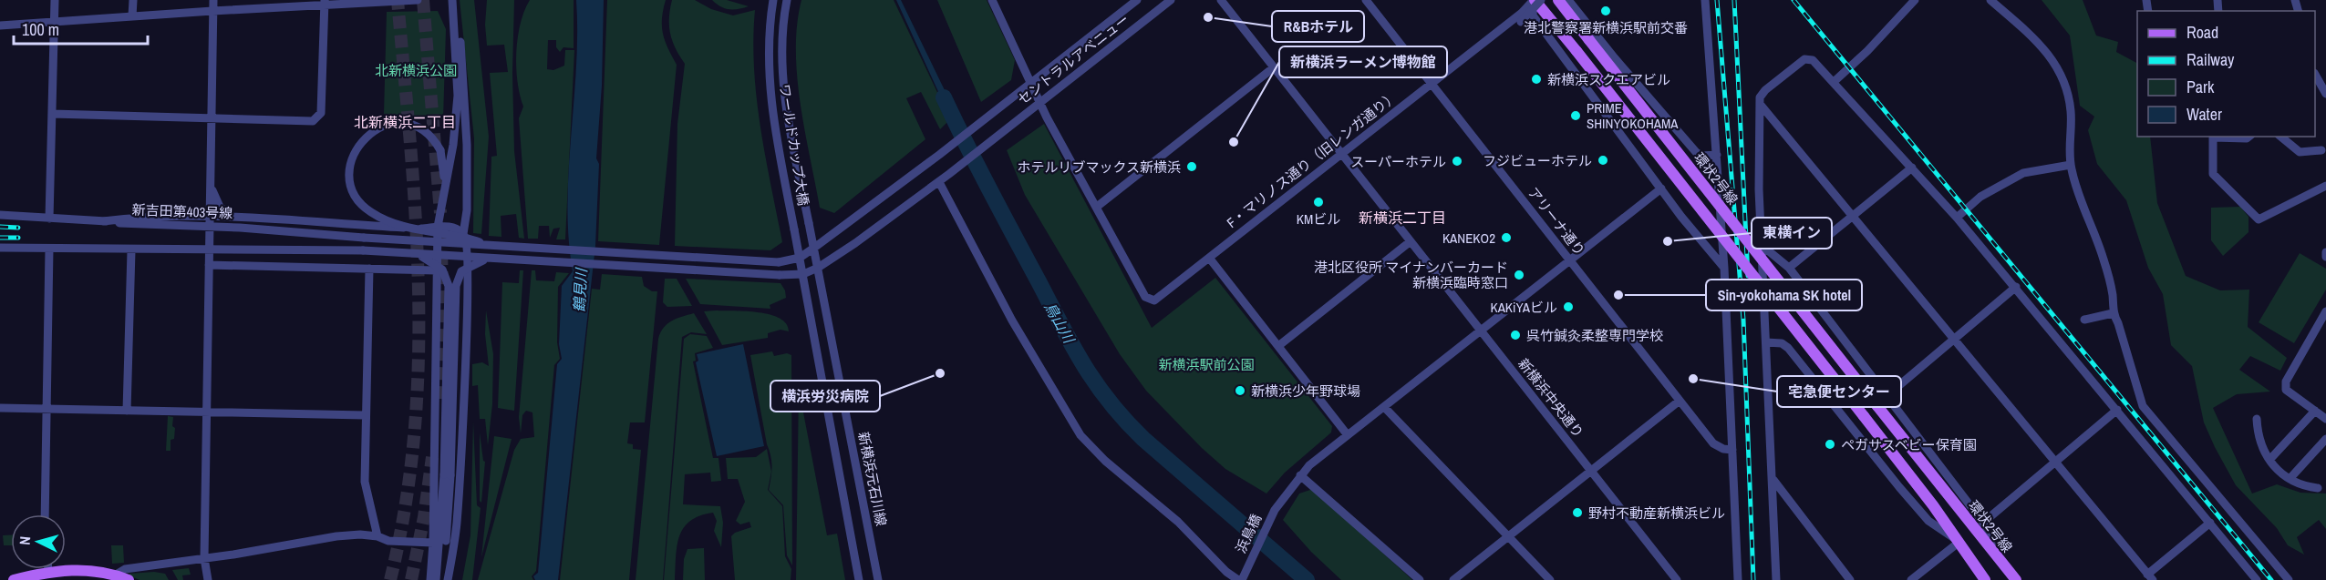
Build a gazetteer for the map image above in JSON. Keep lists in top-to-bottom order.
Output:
{
  "streets": {
    "main road": ["環状2号線"],
    "street": [
      "セントラルアベニュー",
      "ワールドカップ大橋",
      "F・マリノス通り（旧レンガ通り）",
      "新吉田第403号線",
      "アリーナ通り",
      "新横浜中央通り",
      "新横浜元石川線",
      "浜鳥橋"
    ]
  },
  "crossings": [
    ["セントラルアベニュー", "ワールドカップ大橋"],
    ["セントラルアベニュー", "新横浜元石川線"],
    ["ワールドカップ大橋", "新横浜元石川線"],
    ["F・マリノス通り（旧レンガ通り）", "アリーナ通り"],
    ["F・マリノス通り（旧レンガ通り）", "新横浜中央通り"],
    ["アリーナ通り", "浜鳥橋"],
    ["新横浜中央通り", "浜鳥橋"]
  ],
  "districts": ["北新横浜二丁目", "新横浜二丁目"],
  "water": ["鶴見川", "鳥山川"],
  "parks": ["北新横浜公園", "新横浜駅前公園"],
  "places": [
    "港北警察署新横浜駅前交番",
    "R&Bホテル",
    "新横浜スクエアビル",
    "PRIME SHINYOKOHAMA",
    "新横浜ラーメン博物館",
    "フジビューホテル",
    "スーパーホテル",
    "ホテルリブマックス新横浜",
    "KMビル",
    "KANEKO2",
    "東横イン",
    "港北区役所 マイナンバーカード 新横浜臨時窓口",
    "Sin-yokohama SK hotel",
    "KAKiYAビル",
    "呉竹鍼灸柔整専門学校",
    "横浜労災病院",
    "宅急便センター",
    "新横浜少年野球場",
    "ペガサスベビー保育園",
    "野村不動産新横浜ビル"
  ],
  "legend": [
    "Road",
    "Railway",
    "Park",
    "Water"
  ],
  "scale_bar": "100 m",
  "north": "left"
}
